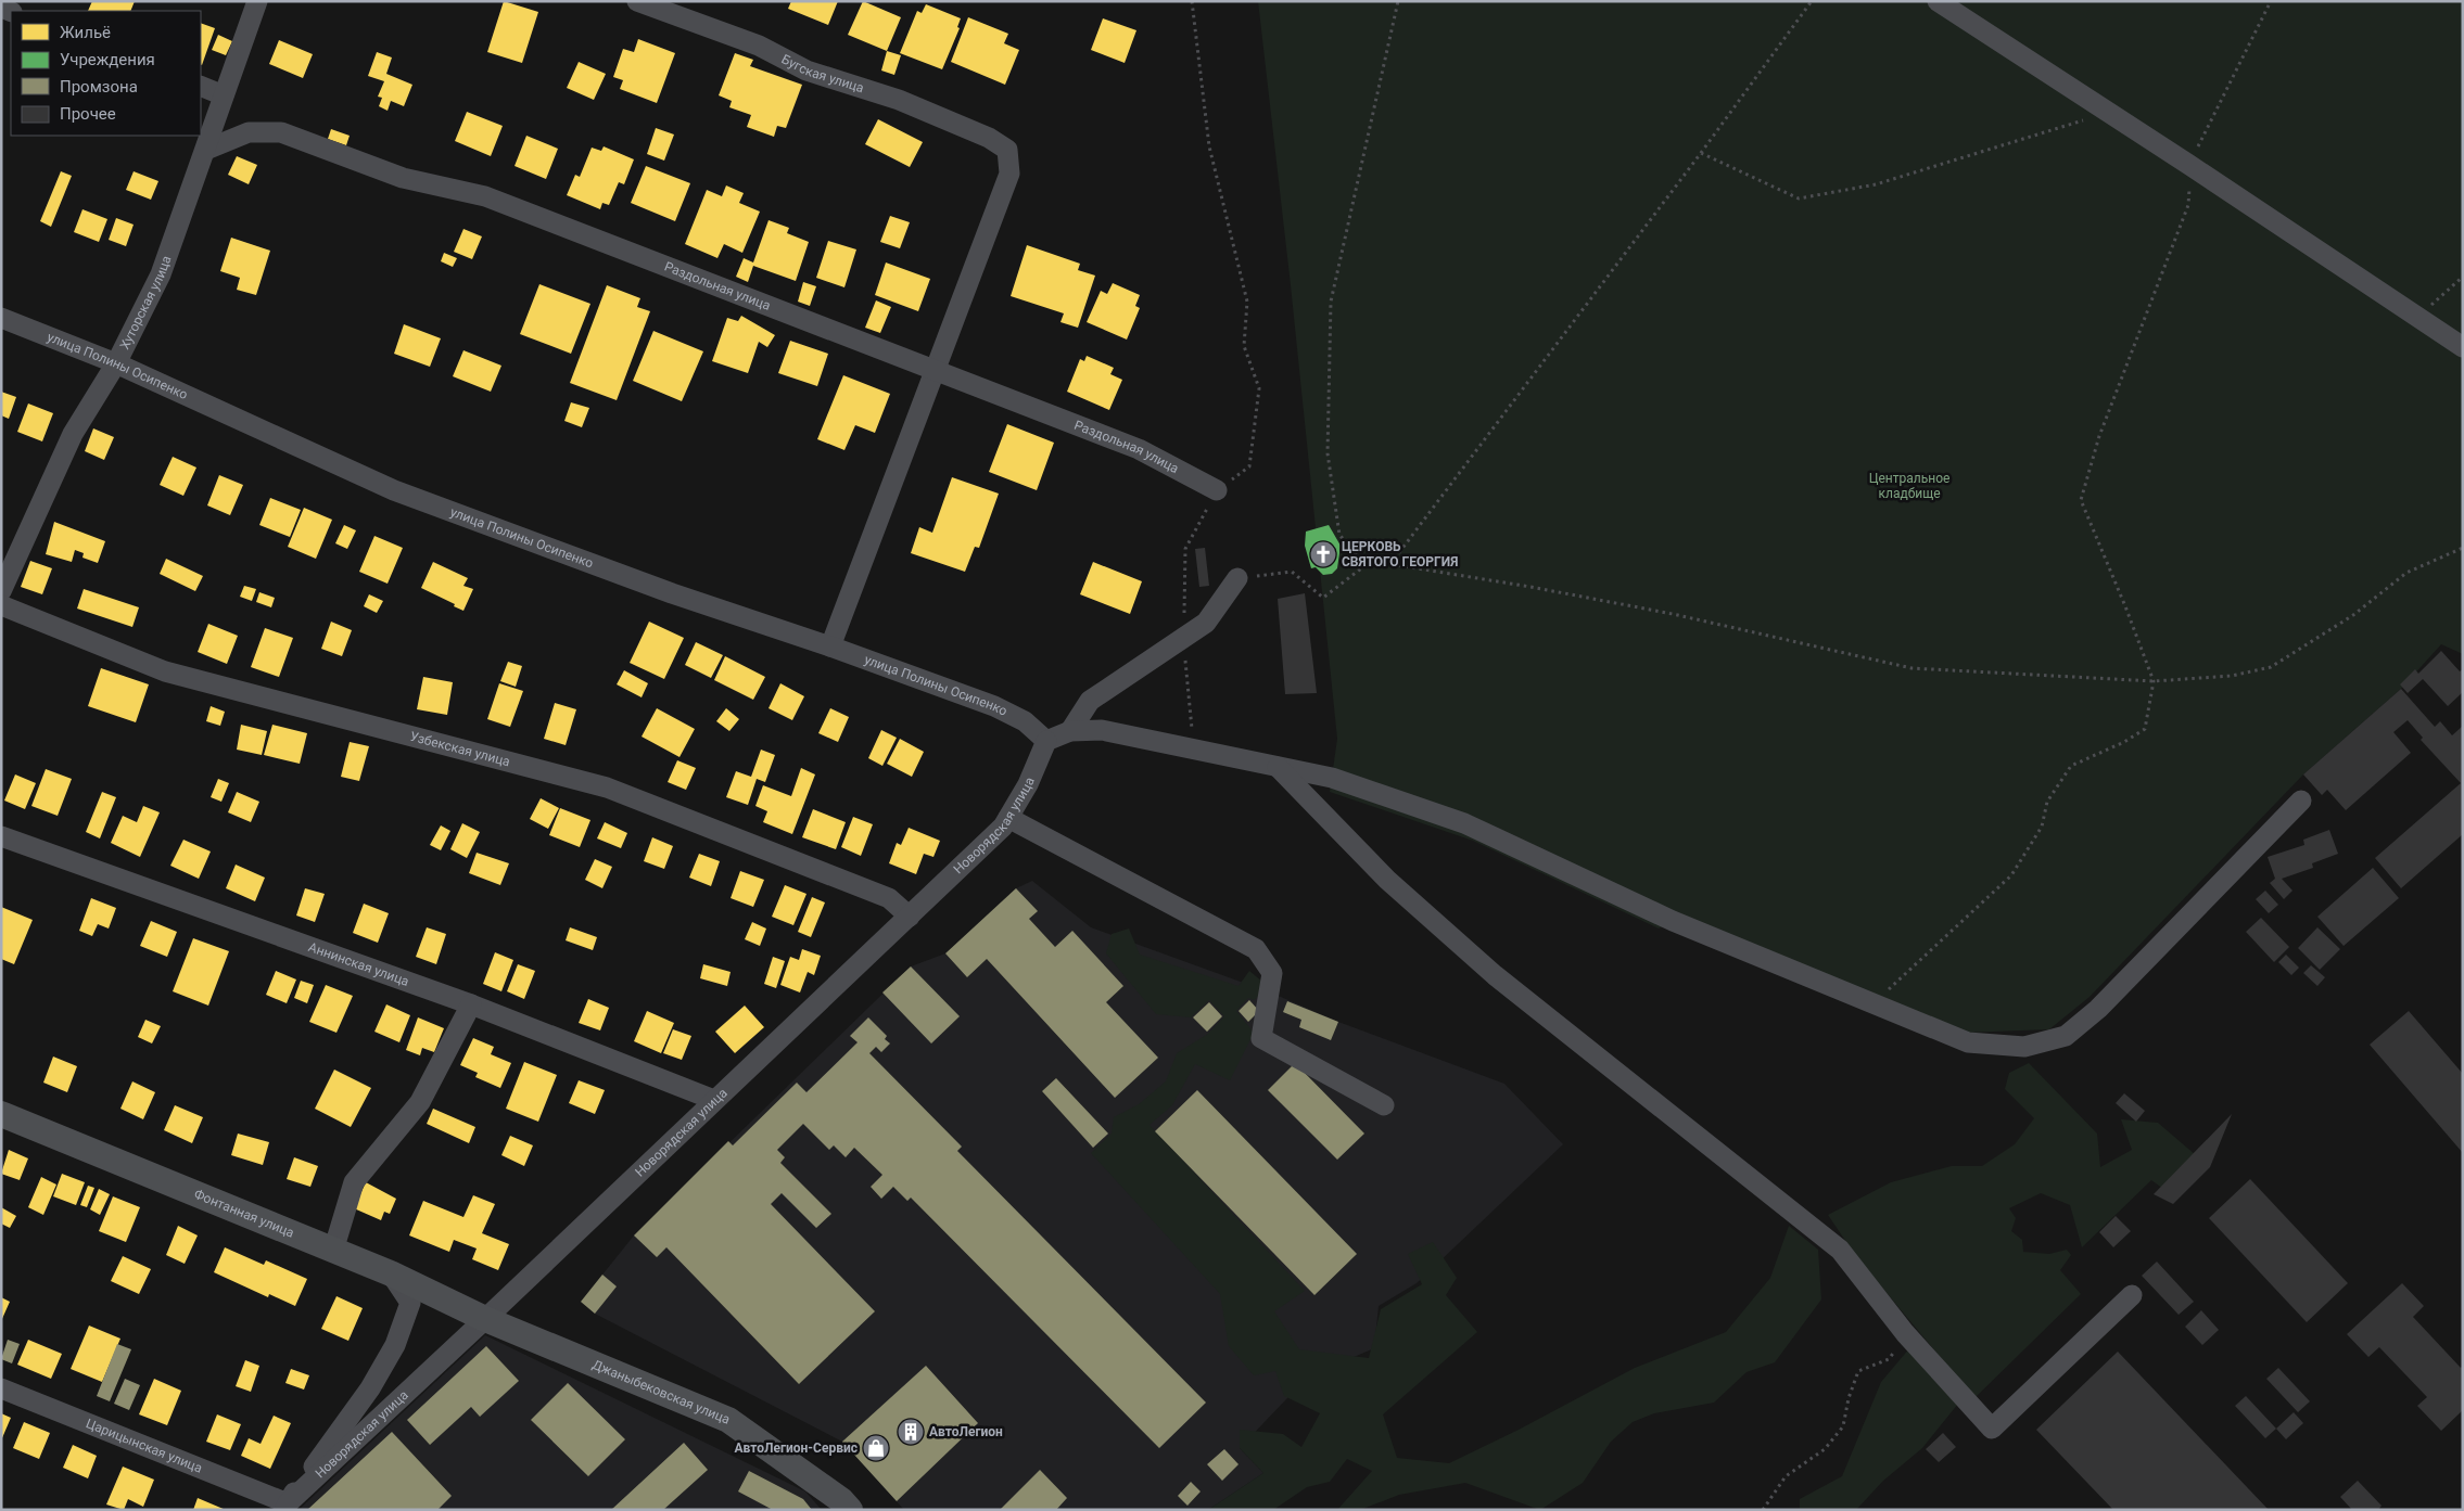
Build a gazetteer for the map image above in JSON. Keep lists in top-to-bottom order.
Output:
{
  "streets": {
    "main road": ["Фонтанная улица", "Джаныбековская улица"],
    "street": [
      "Бугская улица",
      "Раздольная улица",
      "Хуторская улица",
      "улица Полины Осипенко",
      "Узбекская улица",
      "Новорядская улица",
      "Аннинская улица",
      "Царицынская улица"
    ]
  },
  "crossings": [
    ["Бугская улица", "Раздольная улица"],
    ["Раздольная улица", "Хуторская улица"],
    ["Хуторская улица", "улица Полины Осипенко"],
    ["улица Полины Осипенко", "Новорядская улица"],
    ["Узбекская улица", "Новорядская улица"],
    ["Новорядская улица", "Аннинская улица"],
    ["Новорядская улица", "Фонтанная улица"],
    ["Новорядская улица", "Джаныбековская улица"],
    ["Новорядская улица", "Царицынская улица"],
    ["Фонтанная улица", "Джаныбековская улица"]
  ],
  "parks": ["Центральное кладбище"],
  "places": {
    "church": ["ЦЕРКОВЬ СВЯТОГО ГЕОРГИЯ"],
    "building": ["АвтоЛегион"],
    "shop": ["АвтоЛегион-Сервис"]
  },
  "legend": [
    "Жильё",
    "Учреждения",
    "Промзона",
    "Прочее"
  ]
}
